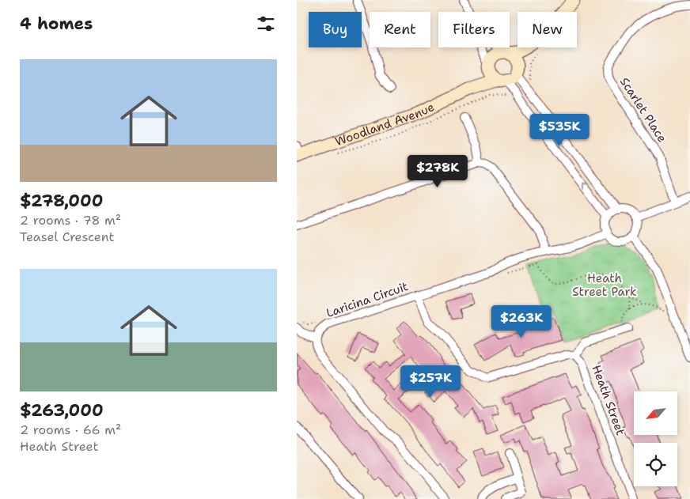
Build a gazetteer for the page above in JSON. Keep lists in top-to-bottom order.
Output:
{
  "streets": {
    "street": [
      "Scarlet Place",
      "Woodland Avenue",
      "Laricina Circuit",
      "Heath Street"
    ]
  },
  "parks": ["Heath Street Park"],
  "north": "bottom left",
  "page": {
    "heading": "4 homes",
    "chip": [
      "Buy",
      "Rent",
      "Filters",
      "New"
    ],
    "list": [
      {
        "name": "$278,000",
        "note": "2 rooms · 78 m² · Teasel Crescent"
      },
      {
        "name": "$263,000",
        "note": "2 rooms · 66 m² · Heath Street"
      }
    ],
    "price": [
      "$535K",
      "$278K",
      "$263K",
      "$257K"
    ]
  }
}
